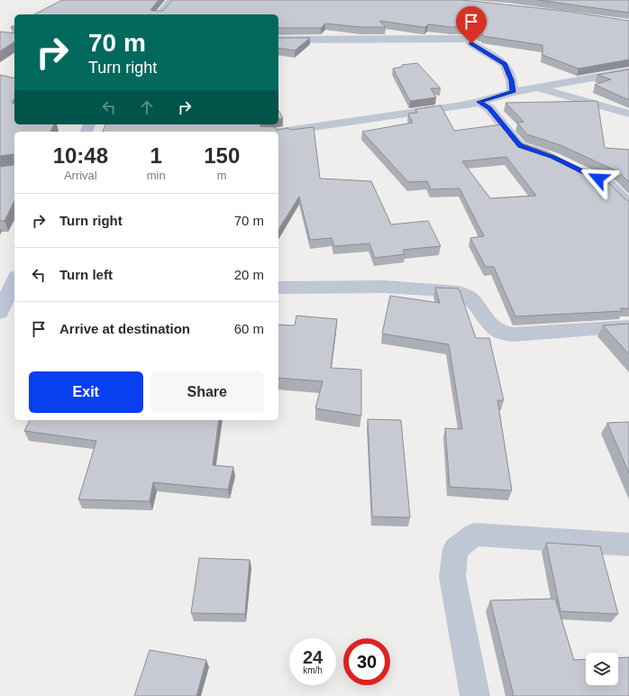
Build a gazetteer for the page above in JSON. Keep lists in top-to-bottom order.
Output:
{
  "page": {
    "turn": ["70 m", "Turn right"],
    "eta": [
      "10:48",
      "Arrival",
      "1",
      "min",
      "150",
      "m"
    ],
    "list": [
      {
        "name": "Turn right",
        "value": "70 m"
      },
      {
        "name": "Turn left",
        "value": "20 m"
      },
      {
        "name": "Arrive at destination",
        "value": "60 m"
      }
    ],
    "buttons": ["Exit", "Share"],
    "speed": "24 km/h",
    "limit": "30"
  }
}
